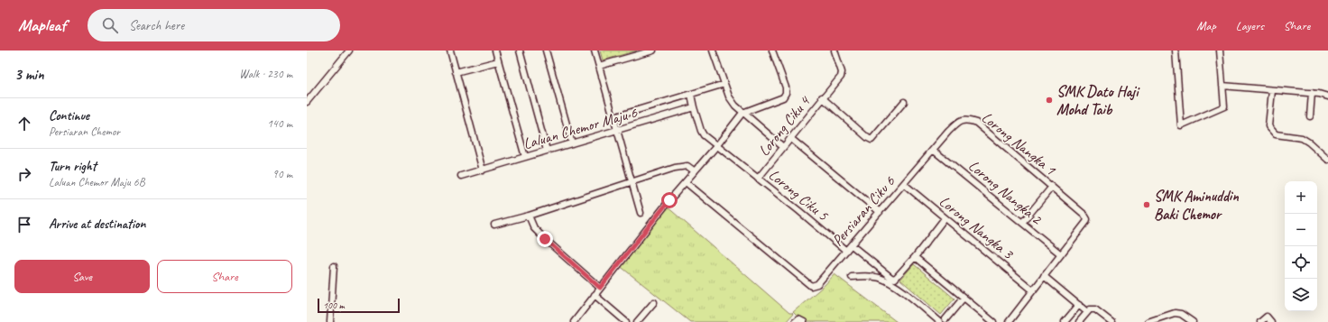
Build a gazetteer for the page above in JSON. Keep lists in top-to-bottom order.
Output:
{
  "streets": {
    "street": [
      "Lorong Ciku 4",
      "Laluan Chemor Maju 6",
      "Lorong Nangka 1",
      "Lorong Nangka 2",
      "Lorong Ciku 5",
      "Persiaran Ciku 6",
      "Lorong Nangka 3"
    ]
  },
  "crossings": [
    ["Lorong Ciku 4", "Lorong Ciku 5"],
    ["Laluan Chemor Maju 6", "Lorong Ciku 5"],
    ["Lorong Nangka 1", "Lorong Nangka 2"],
    ["Lorong Nangka 1", "Persiaran Ciku 6"],
    ["Lorong Nangka 2", "Persiaran Ciku 6"],
    ["Lorong Ciku 5", "Persiaran Ciku 6"],
    ["Persiaran Ciku 6", "Lorong Nangka 3"]
  ],
  "places": ["SMK Dato Haji Mohd Taib", "SMK Aminuddin Baki Chemor"],
  "scale_bar": "100 m",
  "page": {
    "header": "Mapleaf",
    "search": "Search here",
    "nav": ["Map", "Layers", "Share"],
    "heading": ["3 min", "Walk · 230 m"],
    "list": [
      ["Continue", "Persiaran Chemor", "140 m"],
      ["Turn right", "Laluan Chemor Maju 6B", "90 m"],
      "Arrive at destination"
    ],
    "map_buttons": ["+", "−"],
    "buttons": ["Save", "Share"],
    "scale": "100 m"
  }
}
